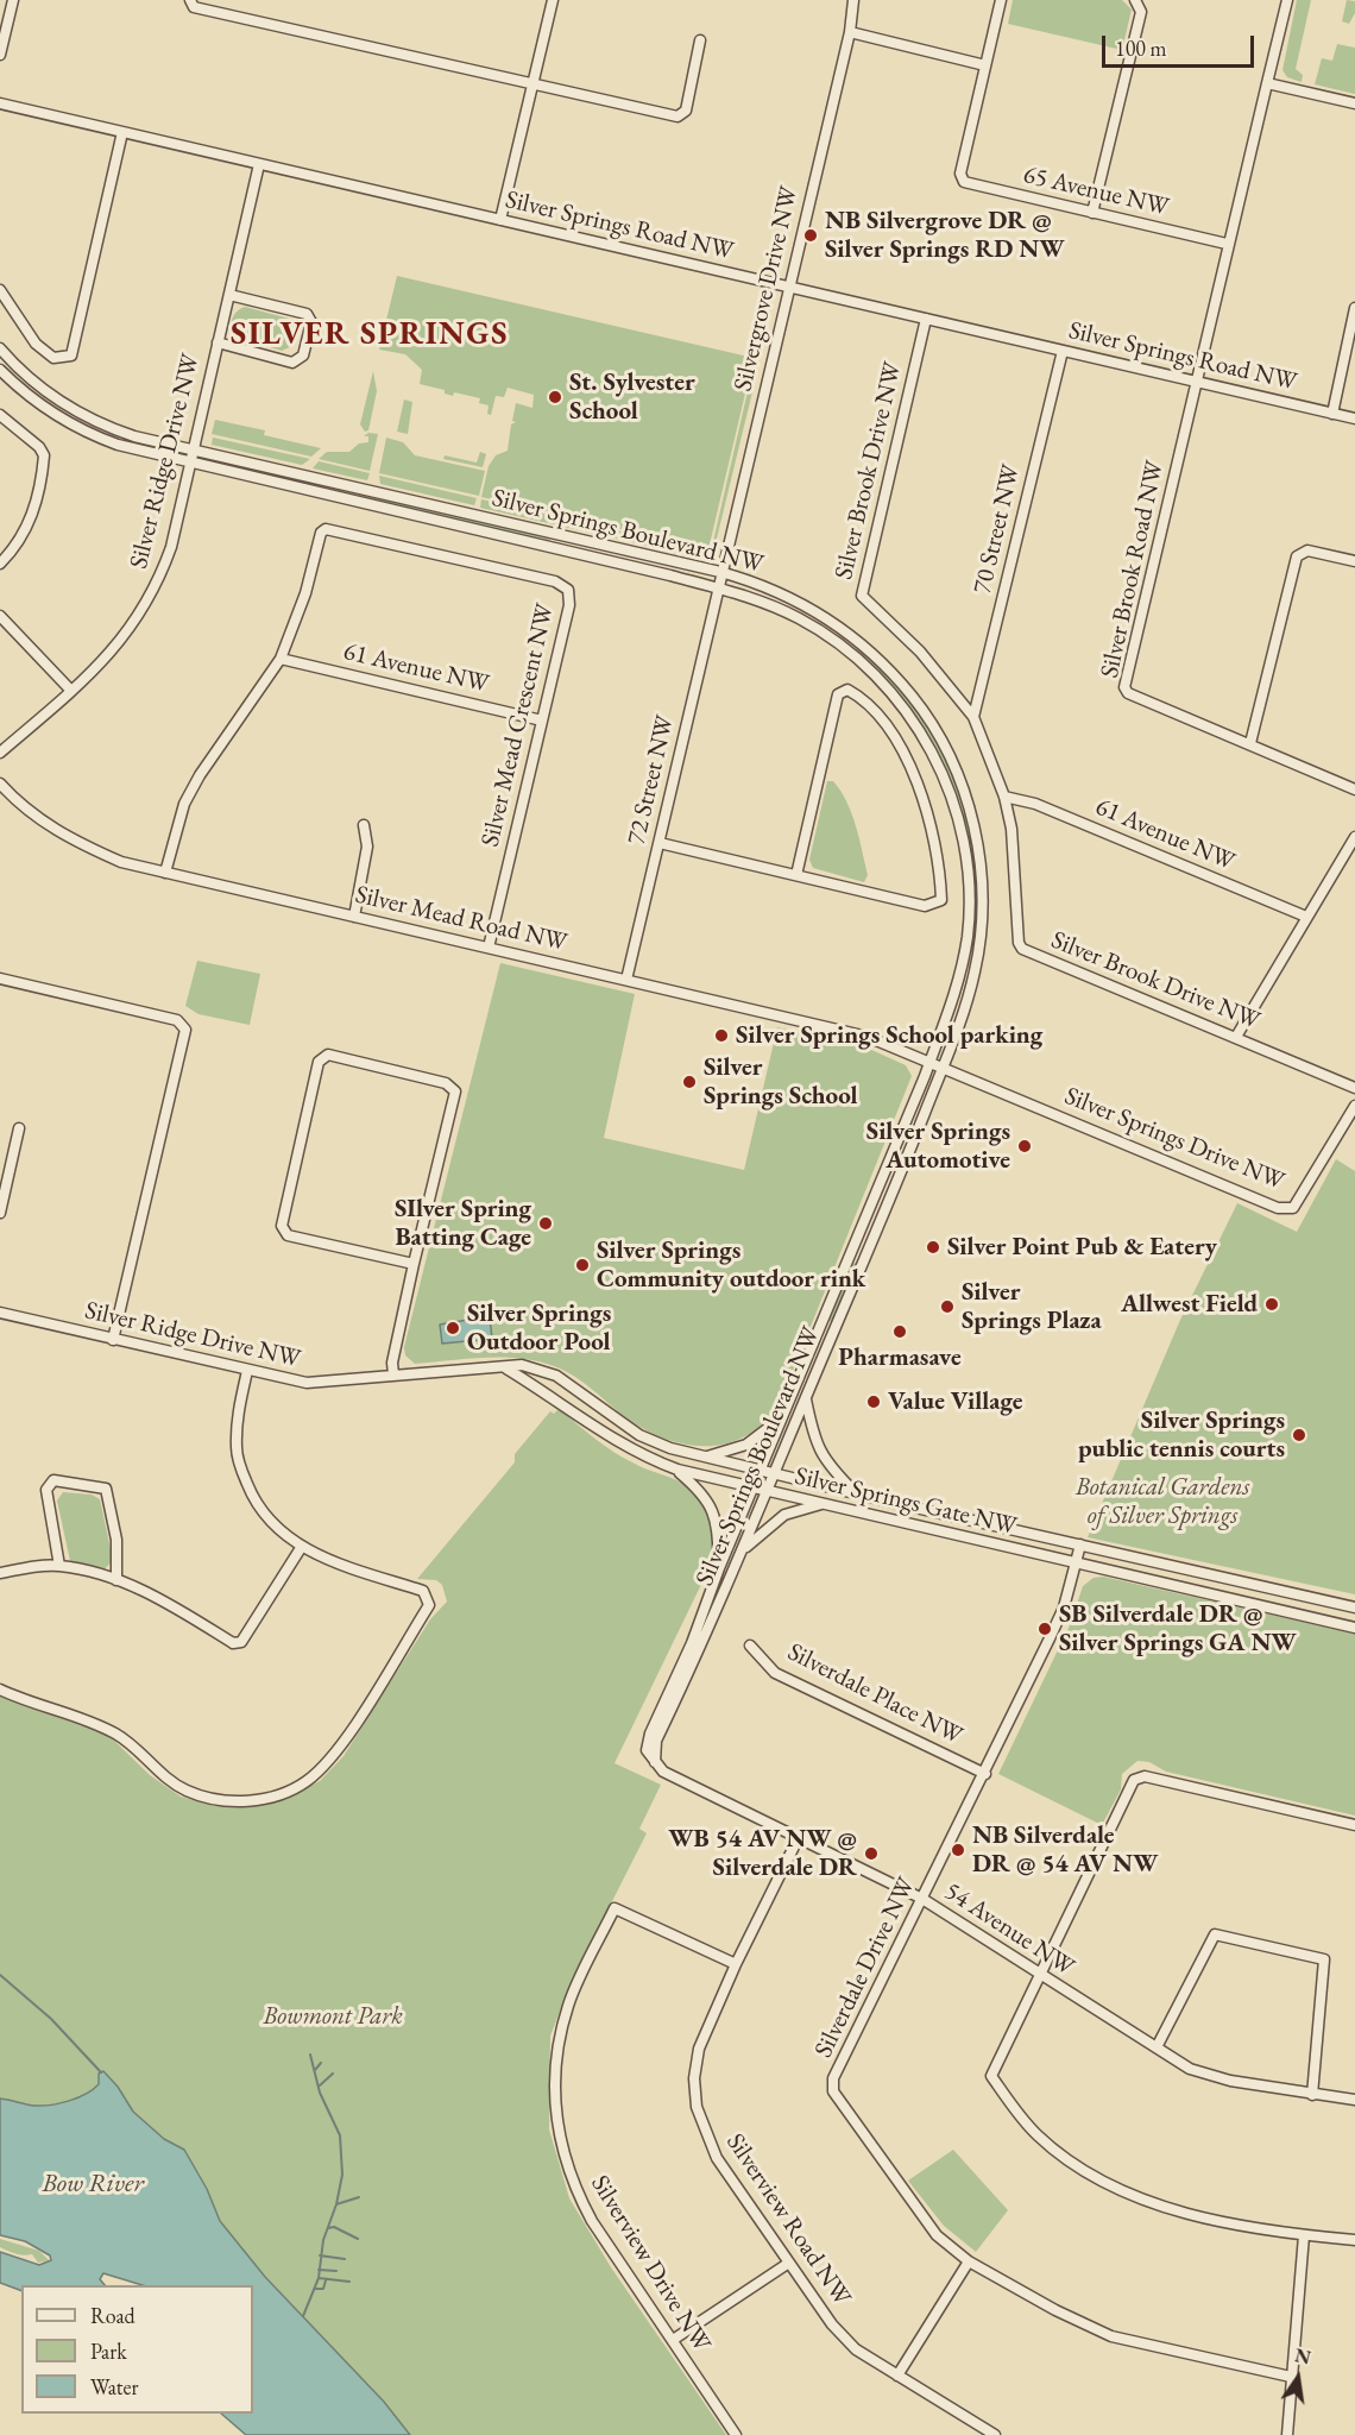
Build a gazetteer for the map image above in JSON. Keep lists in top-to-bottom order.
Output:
{
  "streets": {
    "street": [
      "65 Avenue NW",
      "Silver Springs Road NW",
      "Silvergrove Drive NW",
      "Silver Ridge Drive NW",
      "Silver Brook Drive NW",
      "70 Street NW",
      "Silver Springs Boulevard NW",
      "Silver Brook Road NW",
      "61 Avenue NW",
      "Silver Mead Crescent NW",
      "72 Street NW",
      "Silver Mead Road NW",
      "Silver Springs Drive NW",
      "Silver Springs Gate NW",
      "Silverdale Place NW",
      "54 Avenue NW",
      "Silverdale Drive NW",
      "Silverview Road NW",
      "Silverview Drive NW"
    ]
  },
  "crossings": [
    ["Silver Springs Road NW", "Silvergrove Drive NW"],
    ["Silver Springs Road NW", "Silver Ridge Drive NW"],
    ["Silver Springs Road NW", "Silver Brook Drive NW"],
    ["Silver Springs Road NW", "70 Street NW"],
    ["Silver Springs Road NW", "Silver Brook Road NW"],
    ["Silvergrove Drive NW", "Silver Springs Boulevard NW"],
    ["Silvergrove Drive NW", "72 Street NW"],
    ["Silver Ridge Drive NW", "Silver Springs Boulevard NW"],
    ["Silver Ridge Drive NW", "Silver Springs Gate NW"],
    ["Silver Brook Drive NW", "70 Street NW"],
    ["Silver Brook Drive NW", "61 Avenue NW"],
    ["Silver Springs Boulevard NW", "72 Street NW"],
    ["Silver Springs Boulevard NW", "Silver Mead Road NW"],
    ["Silver Springs Boulevard NW", "Silver Springs Drive NW"],
    ["Silver Springs Boulevard NW", "Silver Springs Gate NW"],
    ["Silver Springs Boulevard NW", "54 Avenue NW"],
    ["61 Avenue NW", "Silver Mead Crescent NW"],
    ["Silver Mead Crescent NW", "Silver Mead Road NW"],
    ["72 Street NW", "Silver Mead Road NW"],
    ["Silver Mead Road NW", "Silver Springs Drive NW"],
    ["Silver Springs Gate NW", "Silverdale Drive NW"],
    ["Silverdale Place NW", "Silverdale Drive NW"],
    ["54 Avenue NW", "Silverdale Drive NW"],
    ["54 Avenue NW", "Silverview Road NW"],
    ["Silverview Road NW", "Silverview Drive NW"]
  ],
  "districts": ["SILVER SPRINGS"],
  "water": ["Bow River"],
  "parks": ["Botanical Gardens of Silver Springs", "Bowmont Park"],
  "places": [
    "NB Silvergrove DR @ Silver Springs RD NW",
    "St. Sylvester School",
    "Silver Springs School parking",
    "Silver Springs School",
    "Silver Springs Automotive",
    "SIlver Spring Batting Cage",
    "Silver Point Pub & Eatery",
    "Silver Springs Community outdoor rink",
    "Allwest Field",
    "Silver Springs Plaza",
    "Silver Springs Outdoor Pool",
    "Pharmasave",
    "Value Village",
    "Silver Springs public tennis courts",
    "SB Silverdale DR @ Silver Springs GA NW",
    "NB Silverdale DR @ 54 AV NW",
    "WB 54 AV NW @ Silverdale DR"
  ],
  "legend": ["Road", "Park", "Water"],
  "scale_bar": "100 m",
  "north": "top"
}
